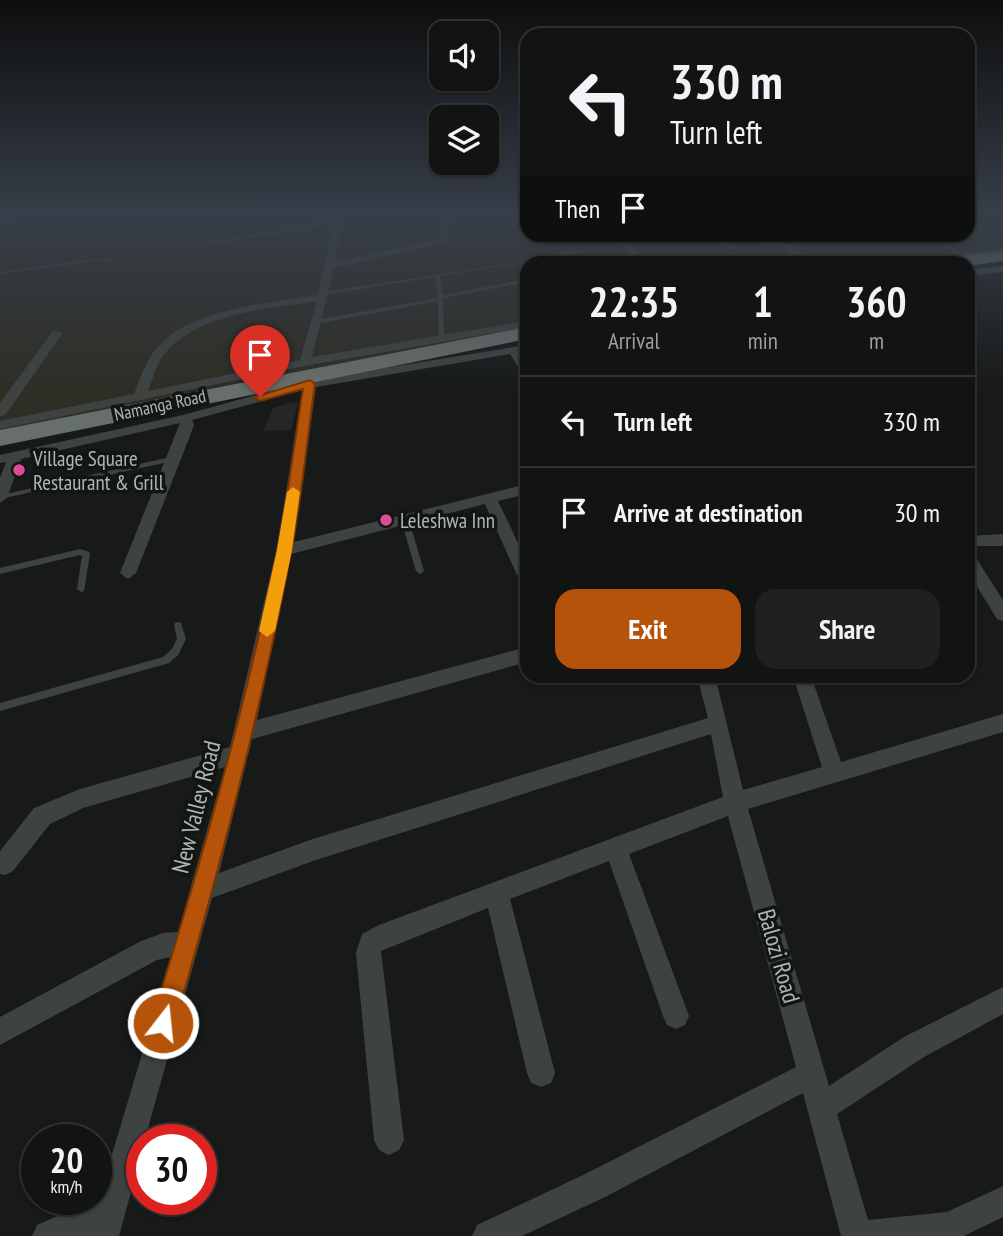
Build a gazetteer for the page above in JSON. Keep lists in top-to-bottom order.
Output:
{
  "streets": {
    "highway": ["Namanga Road"],
    "street": ["New Valley Road", "Balozi Road"]
  },
  "places": ["Village Square Restaurant & Grill", "Leleshwa Inn"],
  "page": {
    "turn": ["330 m", "Turn left"],
    "then": "Then",
    "eta": [
      "22:35",
      "Arrival",
      "1",
      "min",
      "360",
      "m"
    ],
    "list": [
      {
        "name": "Turn left",
        "value": "330 m"
      },
      {
        "name": "Arrive at destination",
        "value": "30 m"
      }
    ],
    "buttons": ["Exit", "Share"],
    "speed": "20 km/h",
    "limit": "30"
  }
}
